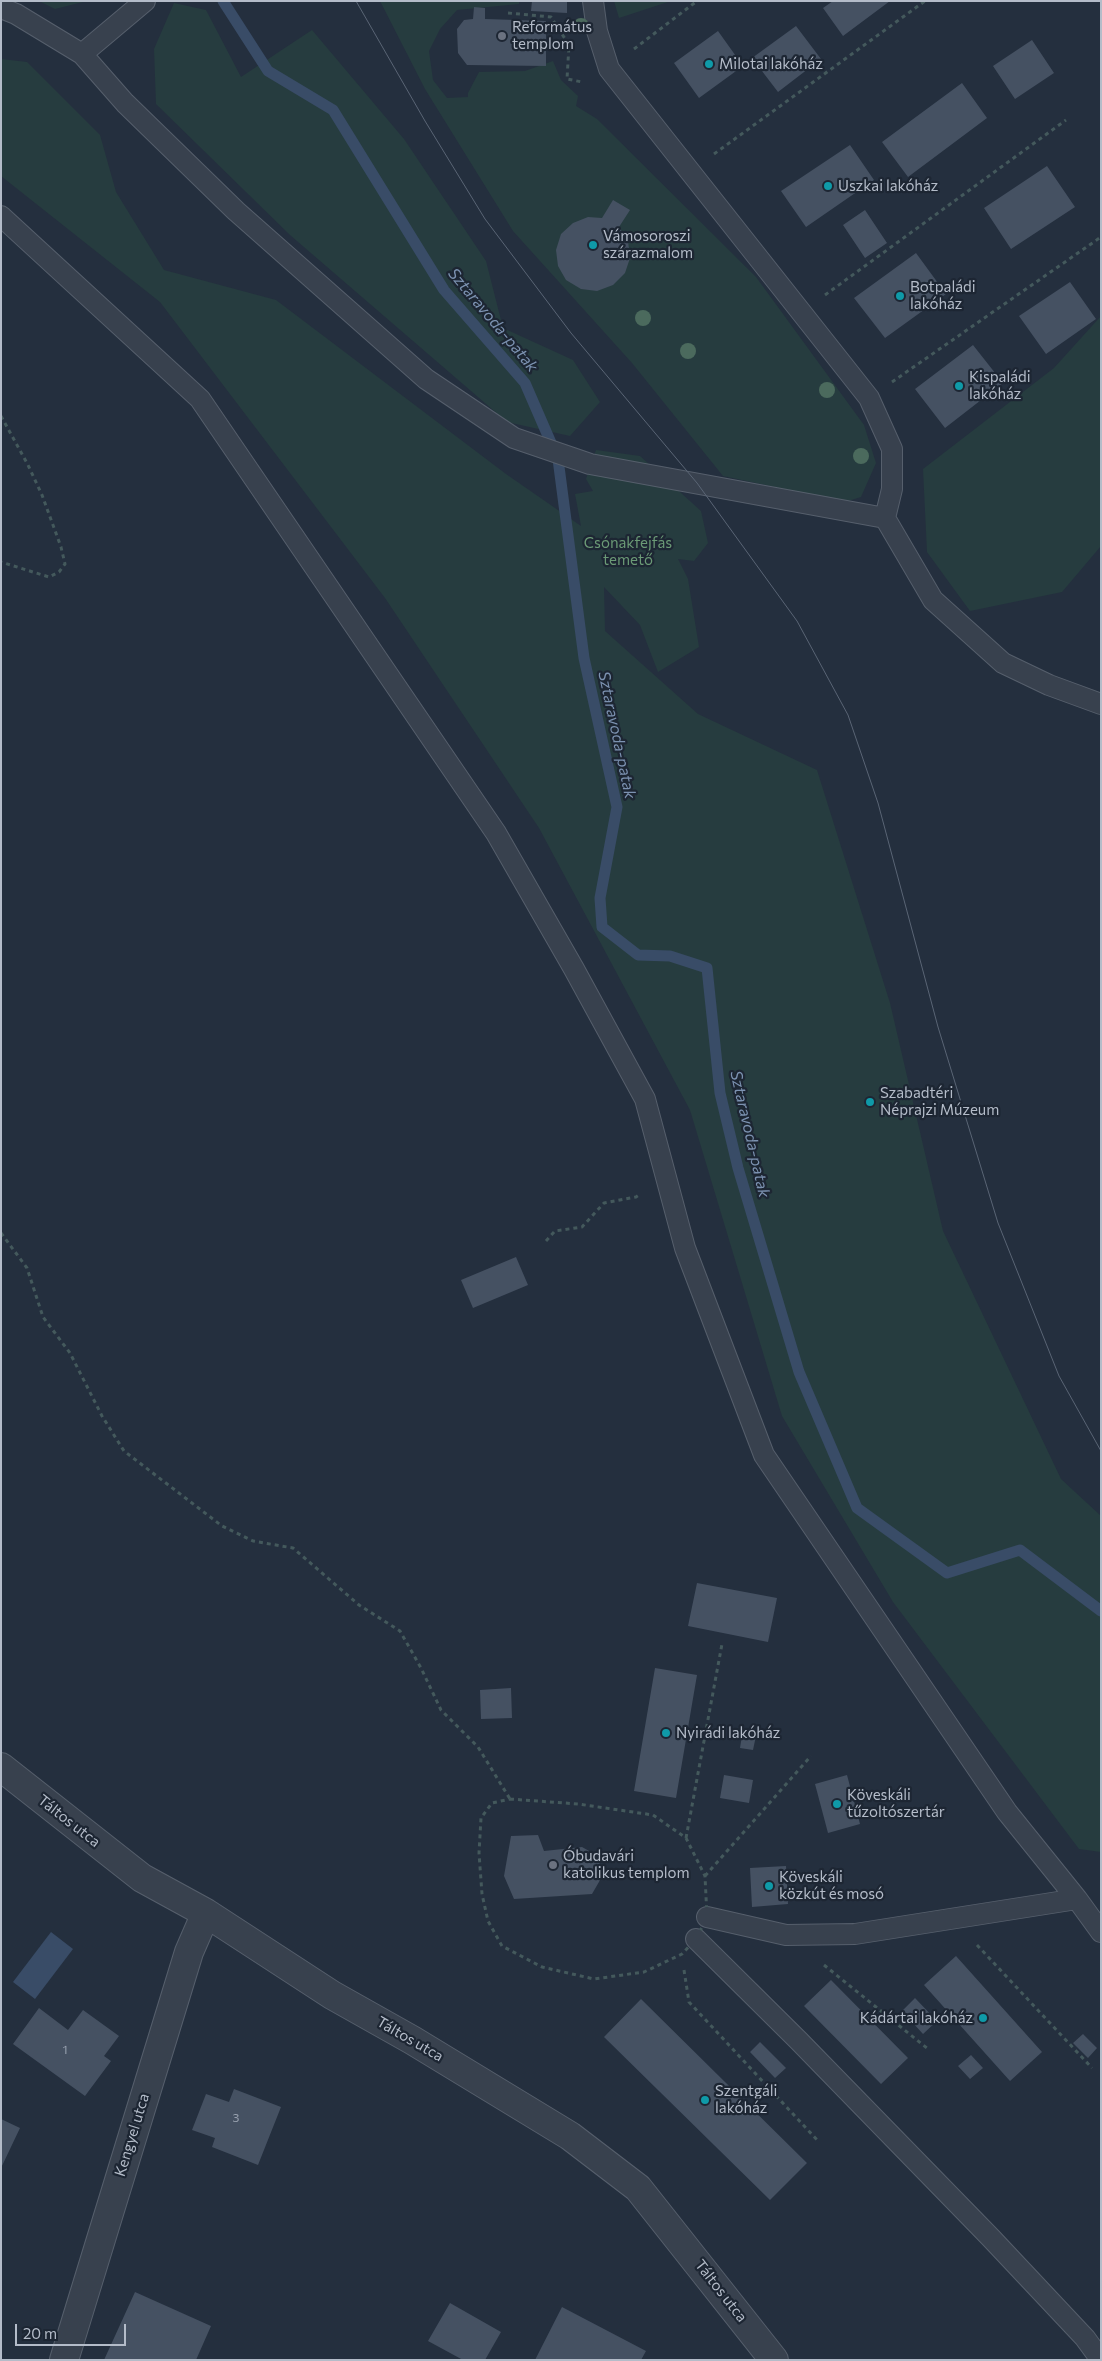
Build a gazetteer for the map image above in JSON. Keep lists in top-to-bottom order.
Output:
{
  "streets": {
    "street": ["Táltos utca", "Kengyel utca"]
  },
  "crossings": [
    ["Táltos utca", "Kengyel utca"]
  ],
  "water": ["Sztaravoda-patak"],
  "parks": ["Csónakfejfás temető"],
  "places": [
    "Református templom",
    "Milotai lakóház",
    "Uszkai lakóház",
    "Vámosoroszi szárazmalom",
    "Botpaládi lakóház",
    "Kispaládi lakóház",
    "Szabadtéri Néprajzi Múzeum",
    "Nyirádi lakóház",
    "Köveskáli tűzoltószertár",
    "Óbudavári katolikus templom",
    "Köveskáli közkút és mosó",
    "Kádártai lakóház",
    "Szentgáli lakóház"
  ],
  "house_numbers": ["1", "3"],
  "scale_bar": "20 m"
}
